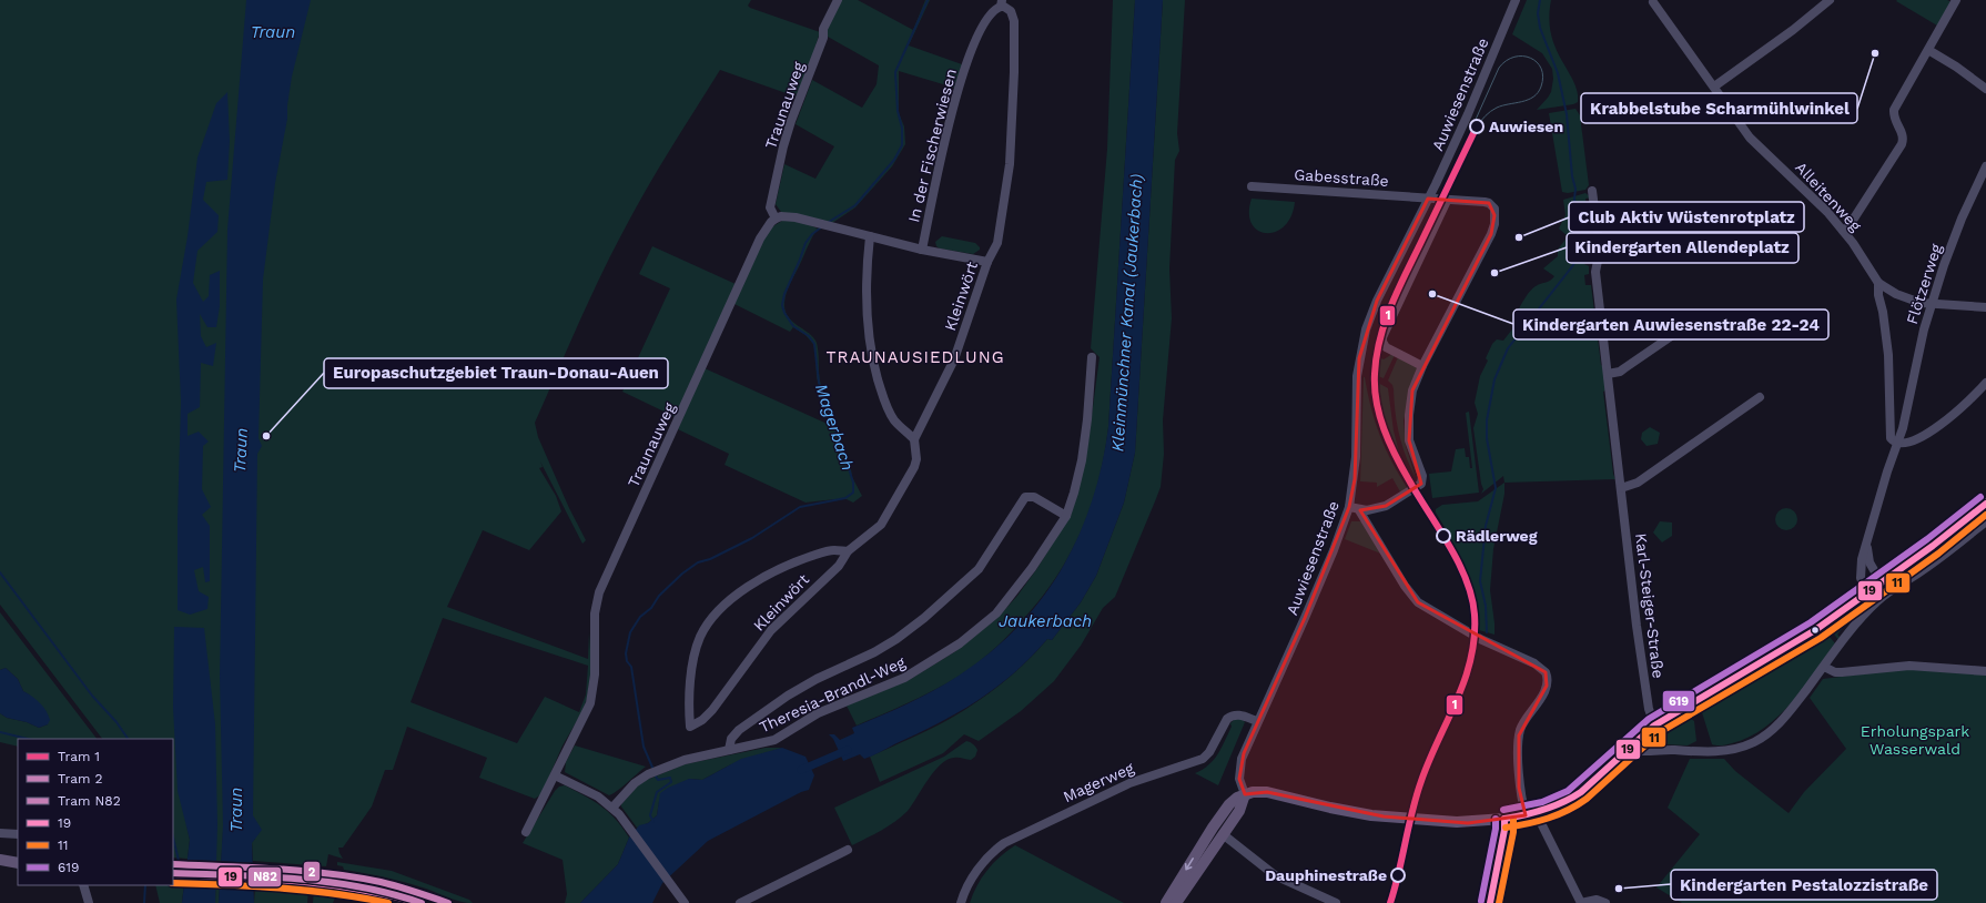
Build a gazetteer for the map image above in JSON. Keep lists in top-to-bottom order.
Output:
{
  "streets": {
    "street": [
      "Auwiesenstraße",
      "Traunauweg",
      "In der Fischerwiesen",
      "Gabesstraße",
      "Alleitenweg",
      "Flötzerweg",
      "Kleinwört",
      "Karl-Steiger-Straße",
      "Theresia-Brandl-Weg",
      "Magerweg"
    ]
  },
  "crossings": [
    ["Auwiesenstraße", "Gabesstraße"],
    ["Auwiesenstraße", "Magerweg"],
    ["In der Fischerwiesen", "Kleinwört"],
    ["Alleitenweg", "Flötzerweg"]
  ],
  "districts": ["TRAUNAUSIEDLUNG"],
  "water": [
    "Traun",
    "Kleinmünchner Kanal (Jaukerbach)",
    "Magerbach",
    "Jaukerbach"
  ],
  "parks": ["Erholungspark Wasserwald"],
  "places": [
    "Krabbelstube Scharmühlwinkel",
    "Auwiesen",
    "Club Aktiv Wüstenrotplatz",
    "Kindergarten Allendeplatz",
    "Kindergarten Auwiesenstraße 22-24",
    "Europaschutzgebiet Traun-Donau-Auen",
    "Rädlerweg",
    "Dauphinestraße",
    "Kindergarten Pestalozzistraße"
  ],
  "lines": [
    "tram line 1",
    "transit line 619",
    "transit line 19",
    "transit line 11",
    "tram line 2",
    "tram line N82"
  ],
  "legend": [
    "Tram 1",
    "Tram 2",
    "Tram N82",
    "19",
    "11",
    "619"
  ]
}
